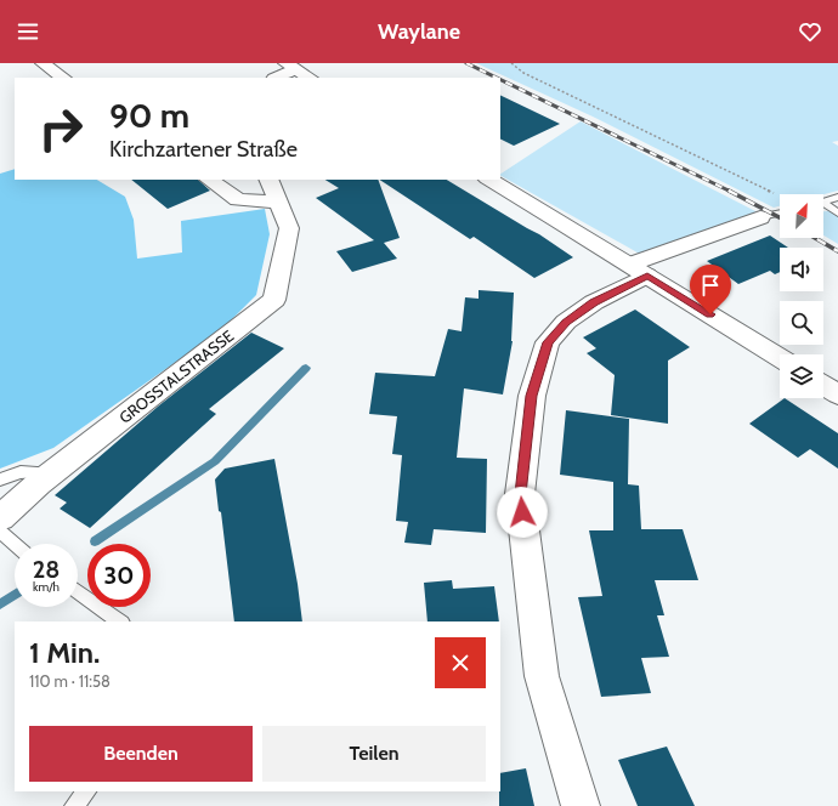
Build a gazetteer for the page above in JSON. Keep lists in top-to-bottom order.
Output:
{
  "streets": {
    "street": ["GROSSTALSTRASSE"]
  },
  "north": "top right",
  "page": {
    "header": "Waylane",
    "turn": ["90 m", "Kirchzartener Straße"],
    "speed": "28 km/h",
    "limit": "30",
    "heading": ["1 Min.", "110 m · 11:58"],
    "buttons": ["Beenden", "Teilen"]
  }
}
